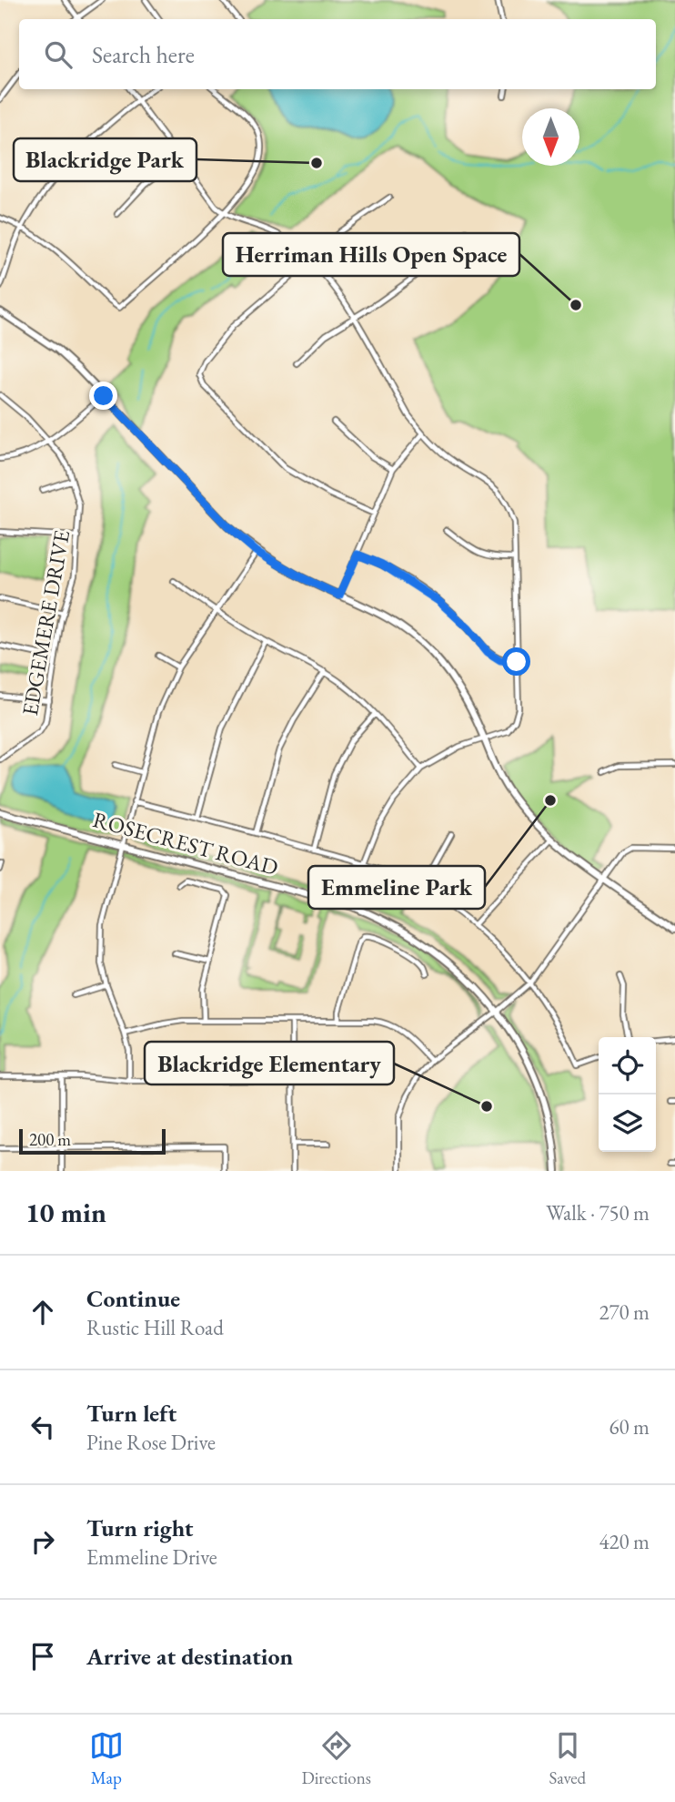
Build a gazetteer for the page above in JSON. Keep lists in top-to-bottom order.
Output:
{
  "streets": {
    "street": ["EDGEMERE DRIVE", "ROSECREST ROAD"]
  },
  "places": [
    "Blackridge Park",
    "Herriman Hills Open Space",
    "Emmeline Park",
    "Blackridge Elementary"
  ],
  "scale_bar": "200 m",
  "north": "bottom",
  "page": {
    "search": "Search here",
    "scale": "200 m",
    "heading": ["10 min", "Walk · 750 m"],
    "list": [
      ["Continue", "Rustic Hill Road", "270 m"],
      ["Turn left", "Pine Rose Drive", "60 m"],
      ["Turn right", "Emmeline Drive", "420 m"],
      "Arrive at destination"
    ],
    "nav": ["Map", "Directions", "Saved"]
  }
}
